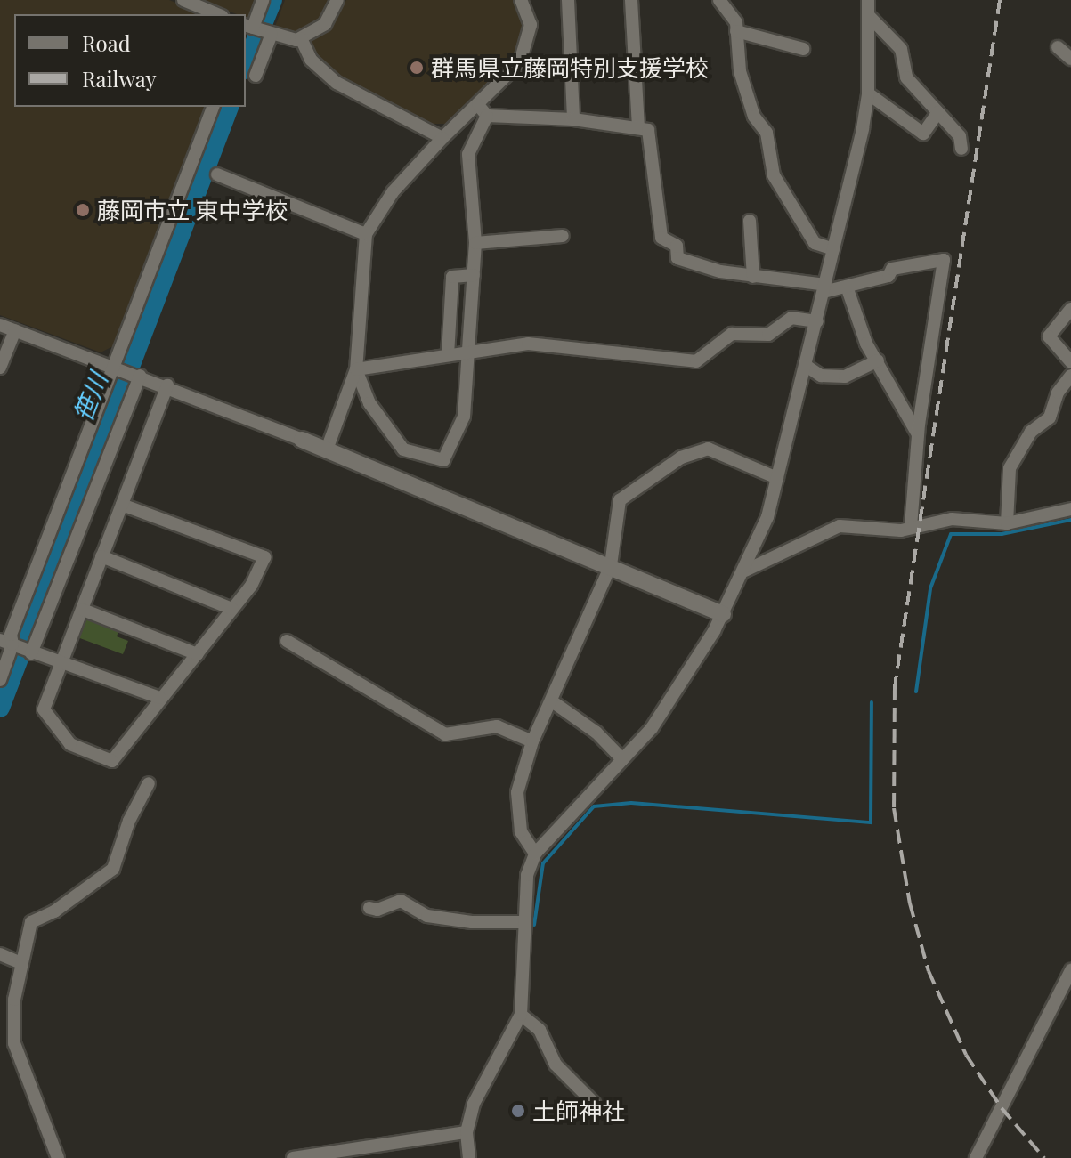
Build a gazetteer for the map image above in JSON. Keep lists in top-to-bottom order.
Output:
{
  "water": ["笹川"],
  "places": ["群馬県立藤岡特別支援学校", "藤岡市立 東中学校", "土師神社"],
  "legend": ["Road", "Railway"]
}
